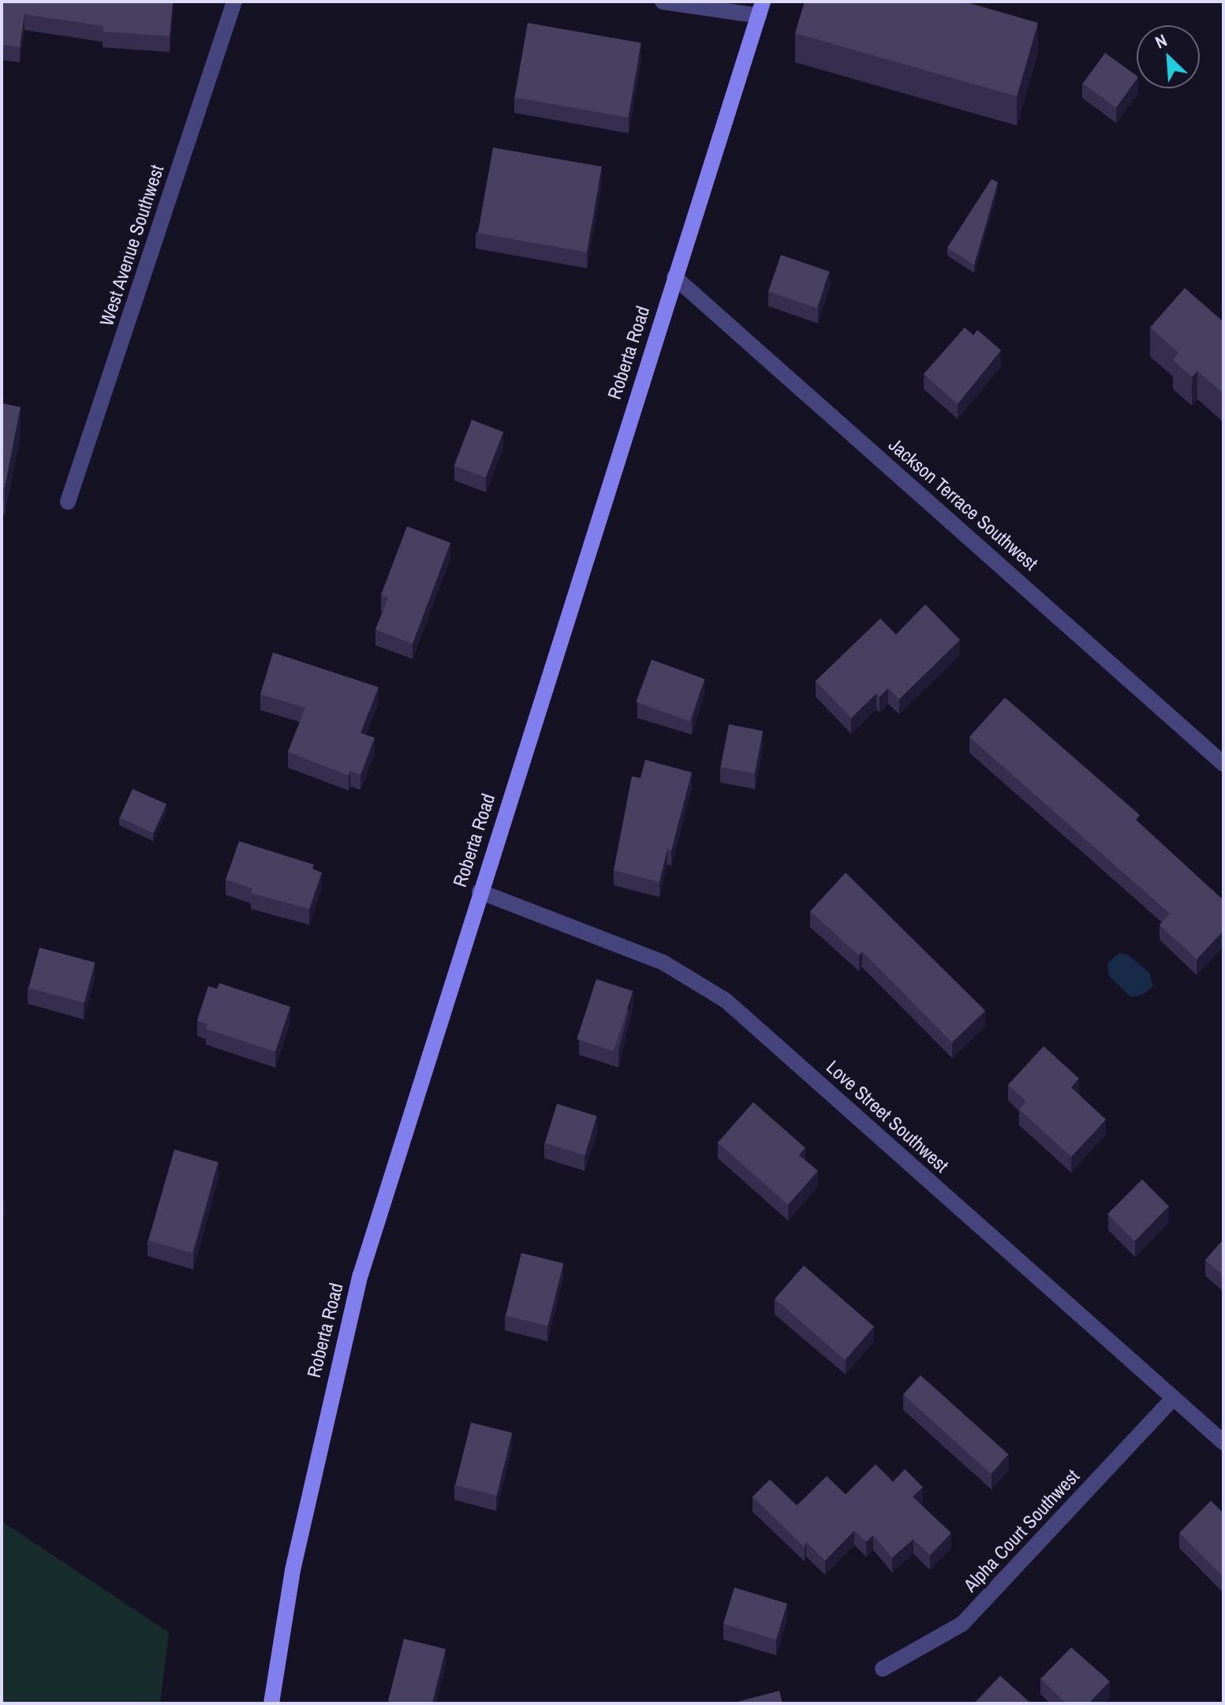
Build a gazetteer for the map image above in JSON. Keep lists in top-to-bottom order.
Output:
{
  "streets": {
    "street": [
      "West Avenue Southwest",
      "Roberta Road",
      "Jackson Terrace Southwest",
      "Love Street Southwest",
      "Alpha Court Southwest"
    ]
  },
  "crossings": [
    ["Roberta Road", "Jackson Terrace Southwest"],
    ["Roberta Road", "Love Street Southwest"],
    ["Love Street Southwest", "Alpha Court Southwest"]
  ],
  "north": "top left"
}
